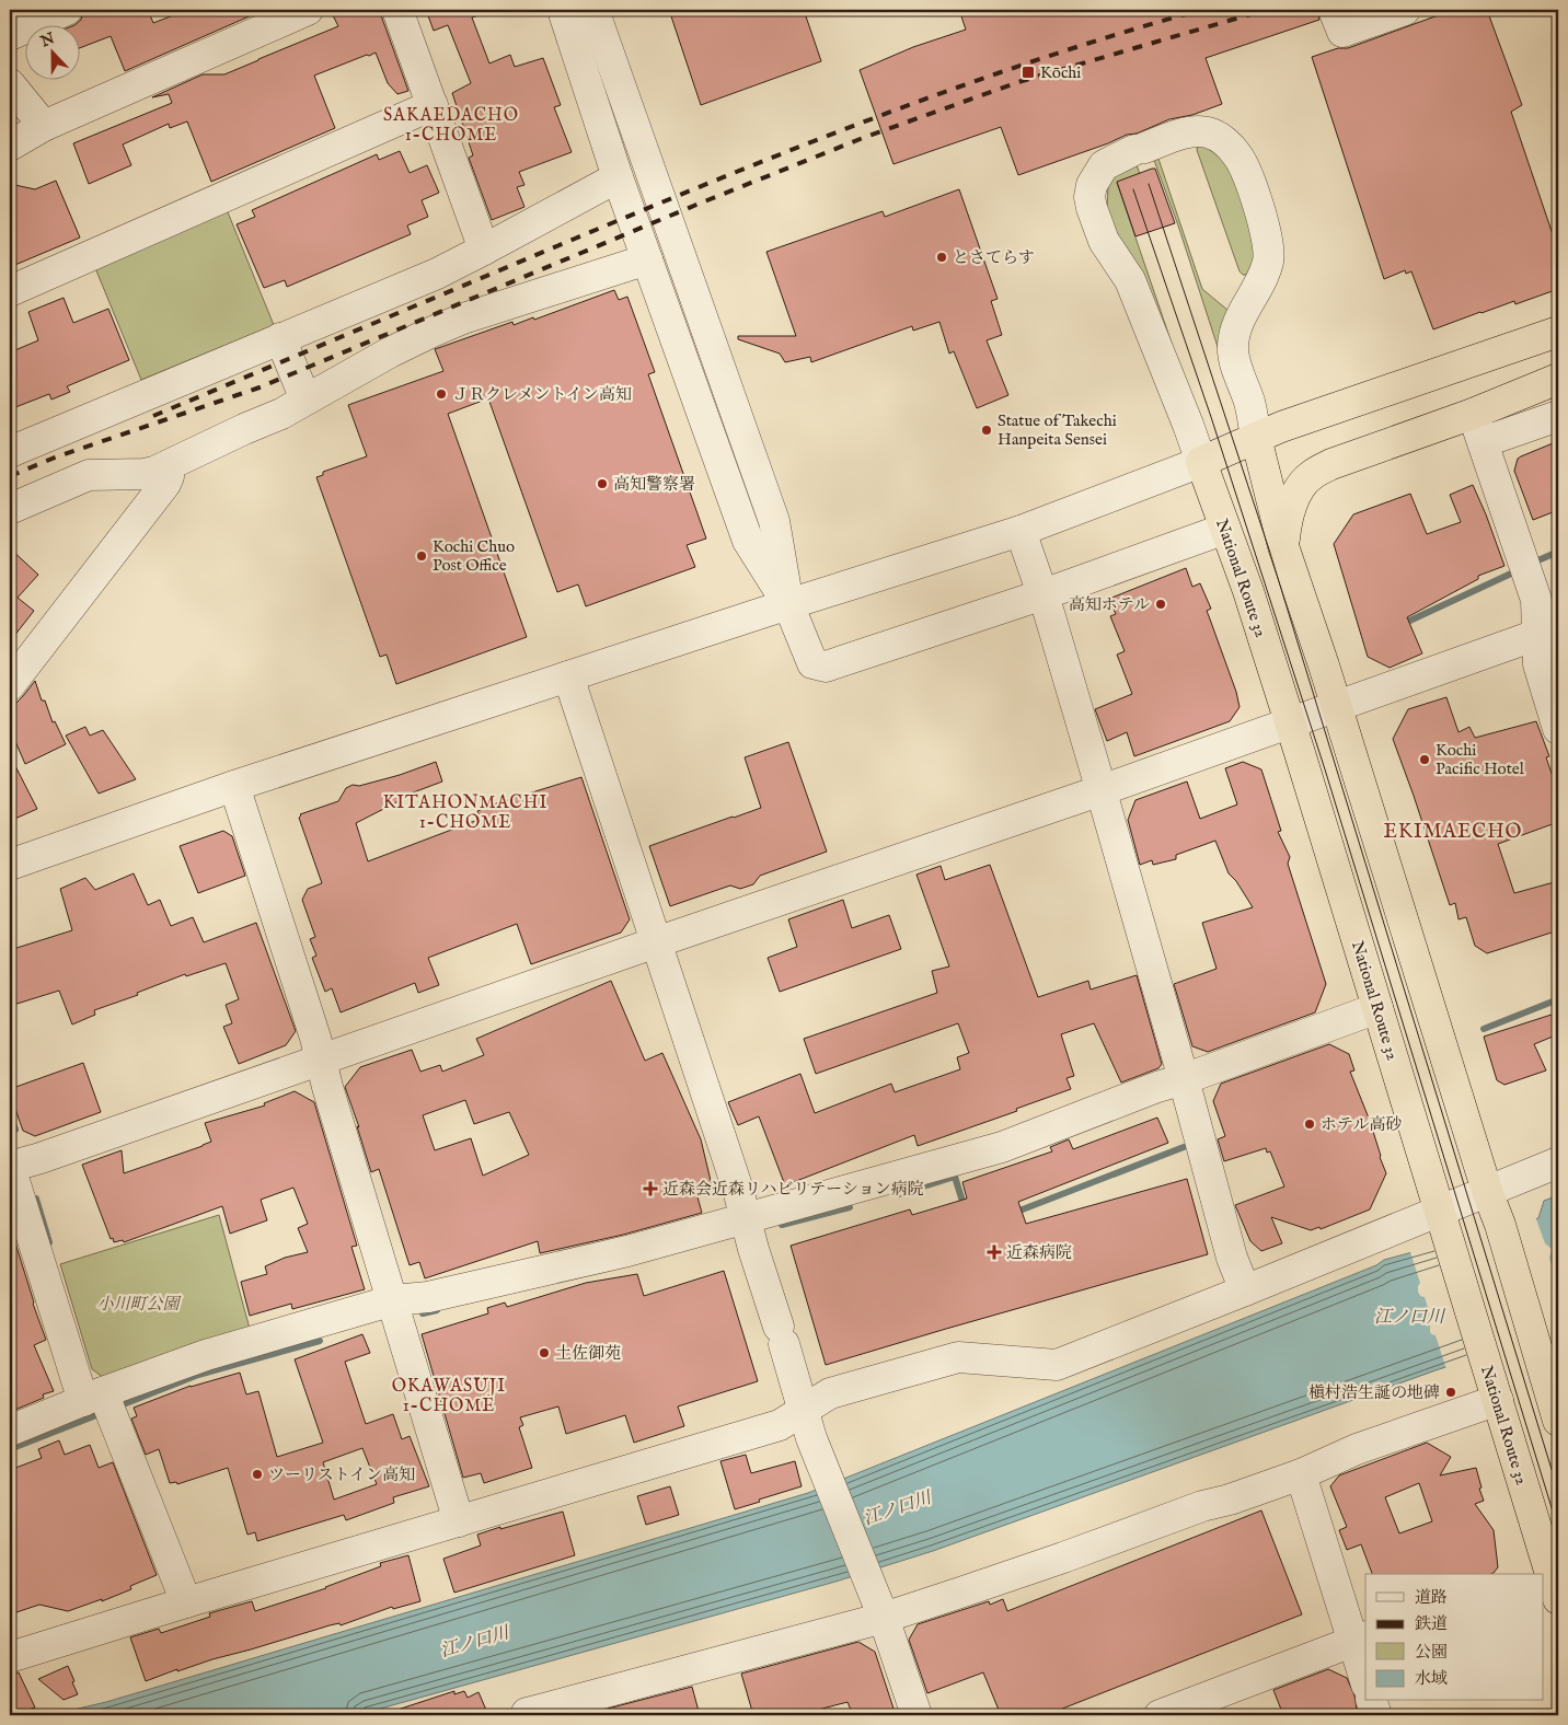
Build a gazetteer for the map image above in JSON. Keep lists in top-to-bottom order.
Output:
{
  "streets": {
    "highway": ["National Route 32"]
  },
  "districts": [
    "SAKAEDACHO 1-CHOME",
    "KITAHONMACHI 1-CHOME",
    "EKIMAECHO",
    "OKAWASUJI 1-CHOME"
  ],
  "water": ["江ノ口川"],
  "parks": ["小川町公園"],
  "places": {
    "transit": ["Kōchi"],
    "other": [
      "とさてらす",
      "ＪＲクレメントイン高知",
      "Statue of Takechi Hanpeita Sensei",
      "高知警察署",
      "Kochi Chuo Post Office",
      "高知ホテル",
      "Kochi Pacific Hotel",
      "ホテル高砂",
      "土佐御苑",
      "槇村浩生誕の地碑",
      "ツーリストイン高知"
    ],
    "health": ["近森会近森リハビリテーション病院", "近森病院"]
  },
  "legend": [
    "道路",
    "鉄道",
    "公園",
    "水域"
  ],
  "north": "top"
}
